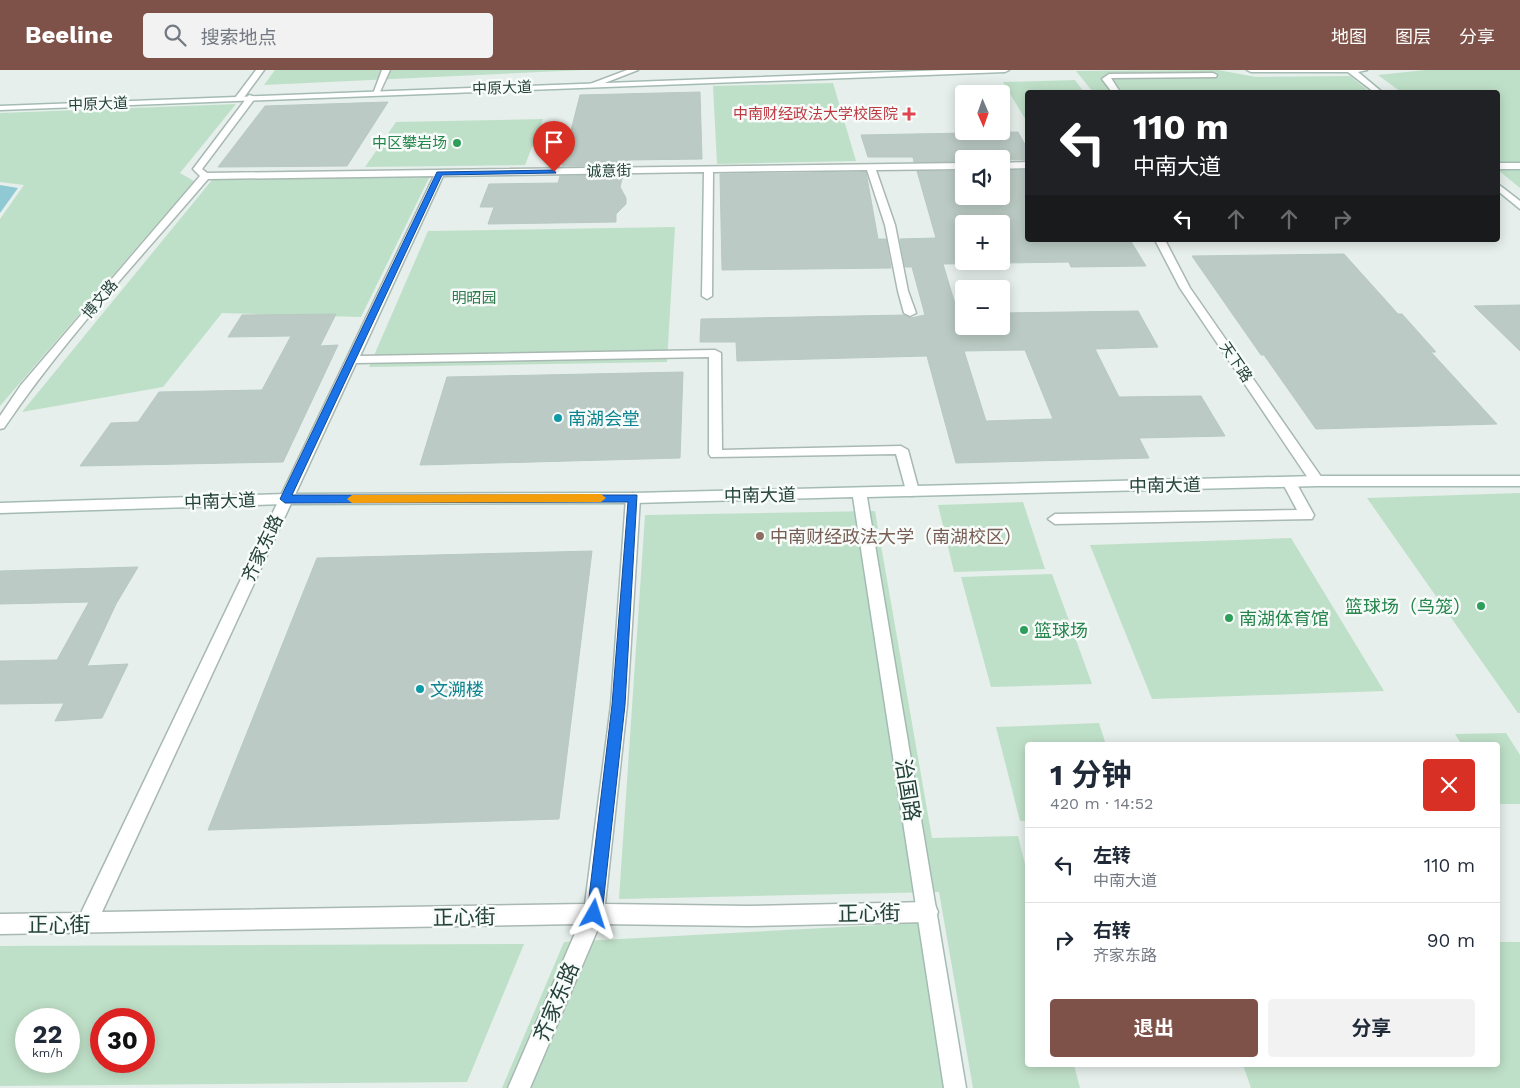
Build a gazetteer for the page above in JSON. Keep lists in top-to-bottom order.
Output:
{
  "streets": {
    "street": [
      "中原大道",
      "诚意街",
      "博文路",
      "天下路",
      "中南大道",
      "齐家东路",
      "治国路",
      "正心街"
    ]
  },
  "crossings": [
    ["诚意街", "博文路"],
    ["诚意街", "齐家东路"],
    ["天下路", "中南大道"],
    ["中南大道", "齐家东路"],
    ["中南大道", "治国路"],
    ["齐家东路", "正心街"],
    ["治国路", "正心街"]
  ],
  "parks": ["明昭园"],
  "places": {
    "health": ["中南财经政法大学校医院"],
    "other": [
      "中区攀岩场",
      "南湖会堂",
      "中南财经政法大学（南湖校区）",
      "篮球场（鸟笼）",
      "南湖体育馆",
      "篮球场",
      "文溯楼"
    ]
  },
  "north": "bottom",
  "page": {
    "header": "Beeline",
    "search": "搜索地点",
    "nav": ["地图", "图层", "分享"],
    "map_buttons": ["+", "−"],
    "turn": ["110 m", "中南大道"],
    "heading": ["1 分钟", "420 m · 14:52"],
    "list": [
      {
        "name": "左转",
        "note": "中南大道",
        "value": "110 m"
      },
      {
        "name": "右转",
        "note": "齐家东路",
        "value": "90 m"
      }
    ],
    "buttons": ["退出", "分享"],
    "speed": "22 km/h",
    "limit": "30"
  }
}
